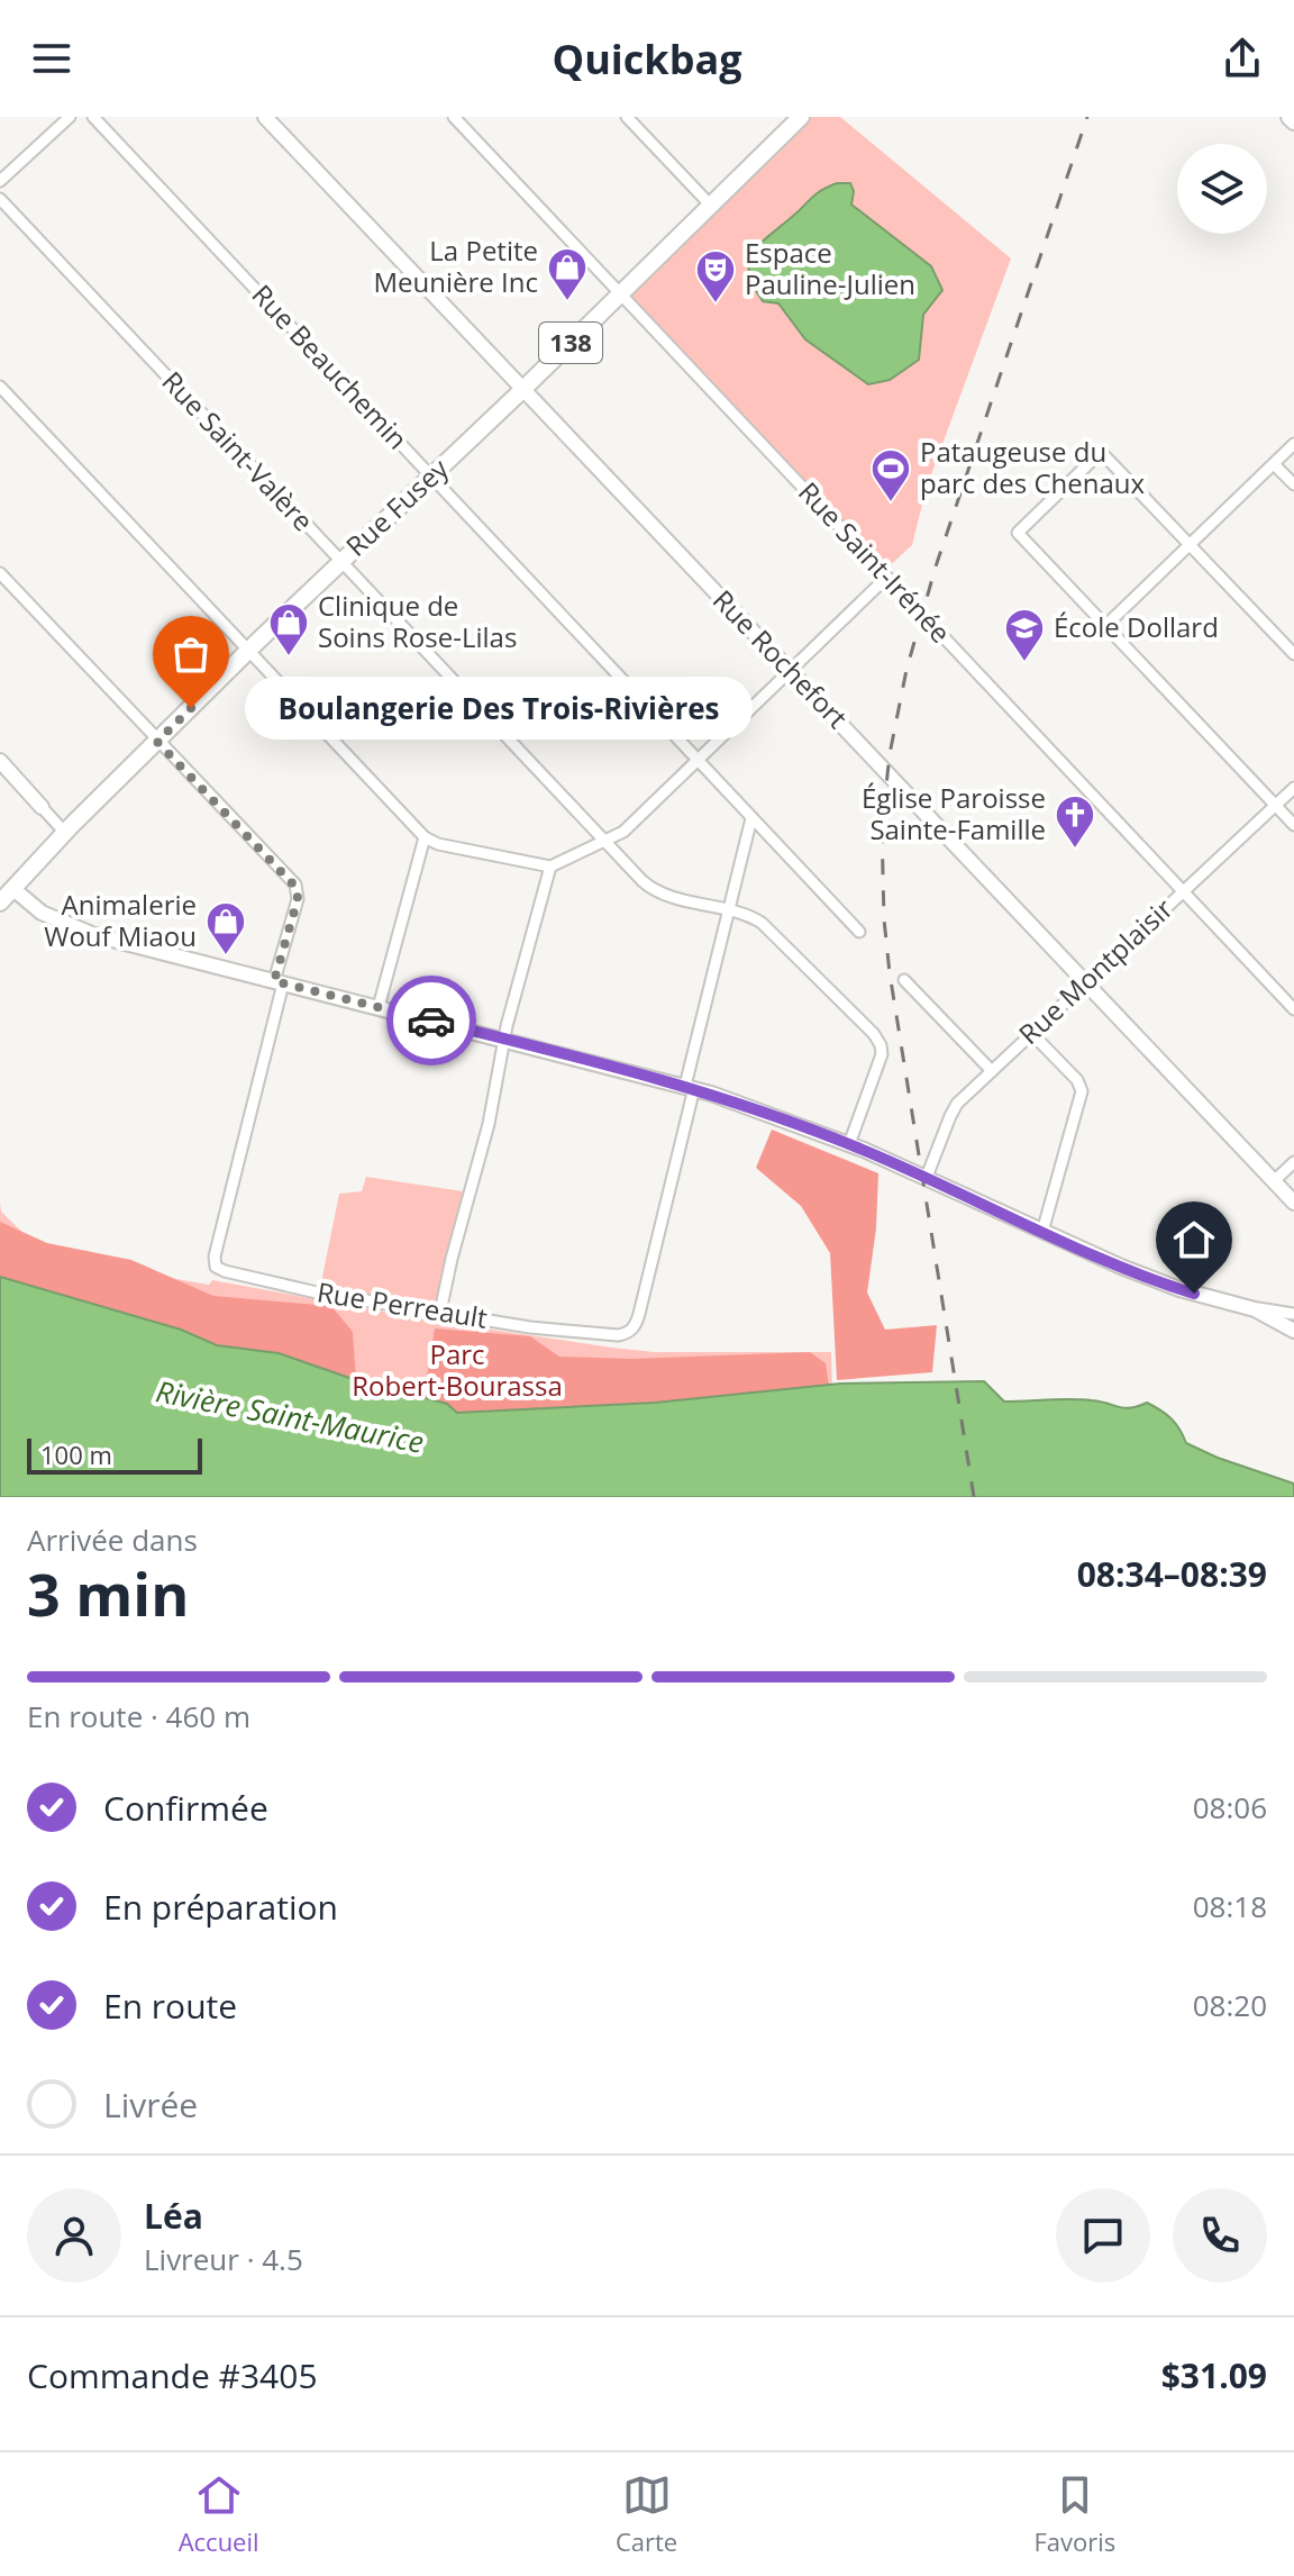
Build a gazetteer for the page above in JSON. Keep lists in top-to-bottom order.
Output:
{
  "streets": {
    "main road": ["138", "Rue Fusey"],
    "street": [
      "Rue Beauchemin",
      "Rue Saint-Valère",
      "Rue Saint-Irénée",
      "Rue Rochefort",
      "Rue Montplaisir",
      "Rue Perreault"
    ]
  },
  "crossings": [
    ["Rue Beauchemin", "Rue Fusey"],
    ["Rue Saint-Valère", "Rue Fusey"],
    ["Rue Fusey", "Rue Saint-Irénée"],
    ["Rue Fusey", "Rue Rochefort"],
    ["Rue Saint-Irénée", "Rue Montplaisir"],
    ["Rue Rochefort", "Rue Montplaisir"]
  ],
  "water": ["Rivière Saint-Maurice"],
  "parks": ["Parc Robert-Bourassa"],
  "places": {
    "shop": ["La Petite Meunière Inc", "Clinique de Soins Rose-Lilas", "Animalerie Wouf Miaou"],
    "theatre": ["Espace Pauline-Julien"],
    "sports": ["Pataugeuse du parc des Chenaux"],
    "school or university": ["École Dollard"],
    "other": ["Boulangerie Des Trois-Rivières"],
    "church": ["Église Paroisse Sainte-Famille"]
  },
  "scale_bar": "100 m",
  "page": {
    "header": "Quickbag",
    "bubble": "Boulangerie Des Trois-Rivières",
    "scale": "100 m",
    "heading": ["3 min", "Arrivée dans", "08:34–08:39"],
    "panel": [
      "Léa",
      "Livreur · 4.5",
      "Commande #3405",
      "$31.09"
    ],
    "bar": "En route · 460 m",
    "list": [
      ["Confirmée", "08:06"],
      ["En préparation", "08:18"],
      ["En route", "08:20"],
      "Livrée"
    ],
    "tabs": ["Accueil", "Carte", "Favoris"]
  }
}
